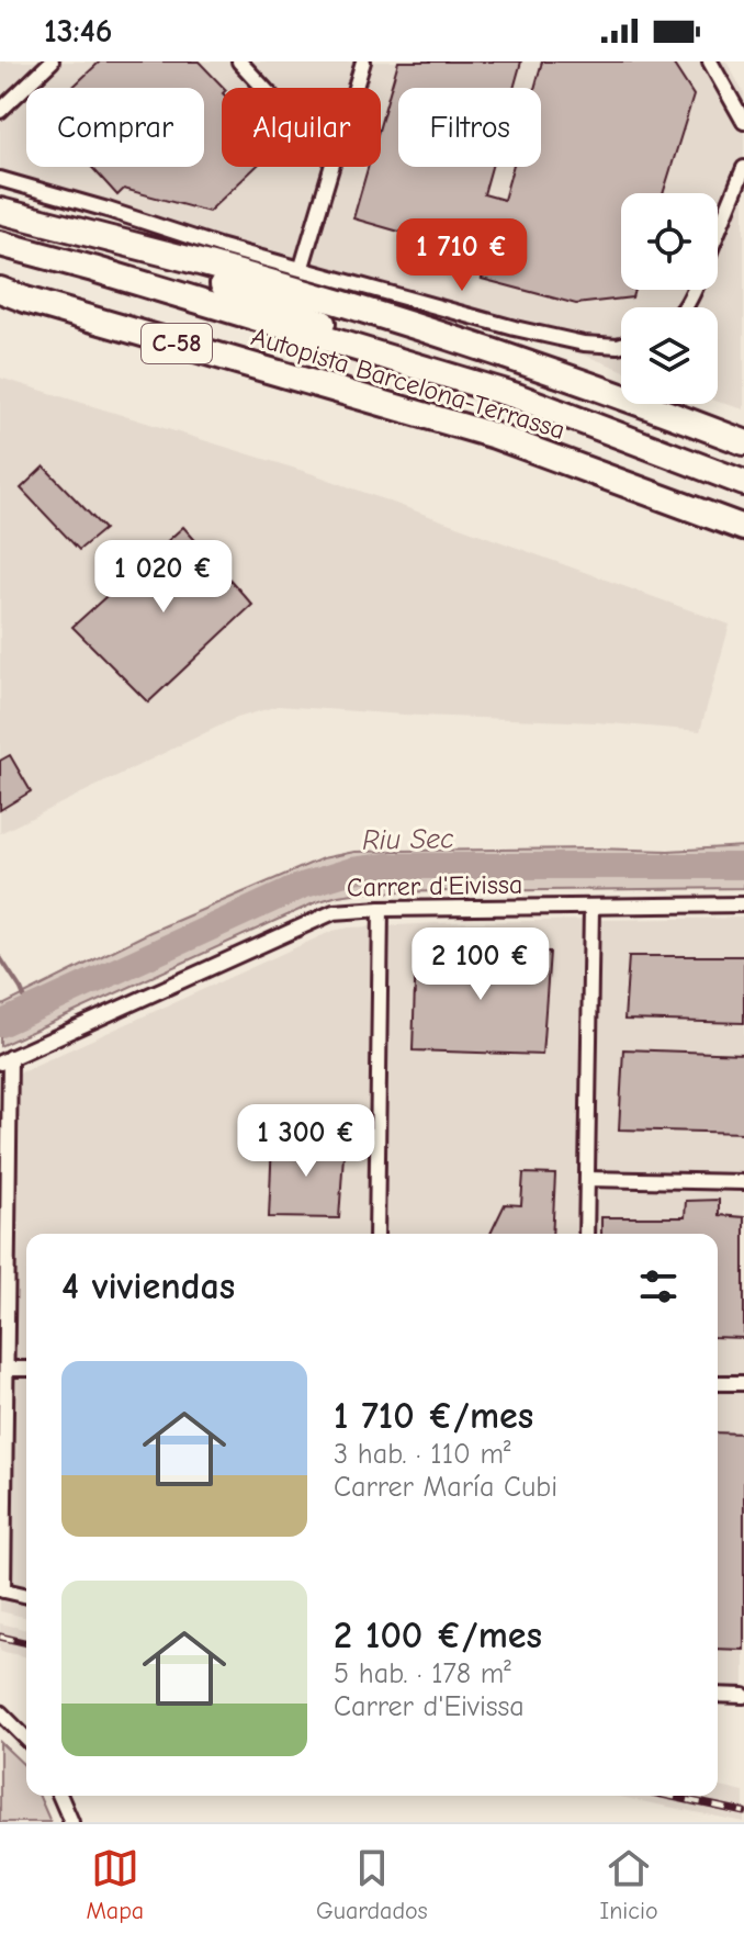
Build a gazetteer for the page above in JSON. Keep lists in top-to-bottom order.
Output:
{
  "streets": {
    "highway": ["C-58", "Autopista Barcelona-Terrassa"],
    "street": ["Carrer d'Eivissa"]
  },
  "water": ["Riu Sec"],
  "page": {
    "status": "13:46",
    "chip": ["Comprar", "Alquilar", "Filtros"],
    "price": [
      "1 710 €",
      "1 020 €",
      "2 100 €",
      "1 300 €"
    ],
    "heading": "4 viviendas",
    "list": [
      {
        "name": "1 710 €/mes",
        "note": "3 hab. · 110 m² · Carrer María Cubi"
      },
      {
        "name": "2 100 €/mes",
        "note": "5 hab. · 178 m² · Carrer d'Eivissa"
      }
    ],
    "tabs": ["Mapa", "Guardados", "Inicio"]
  }
}
